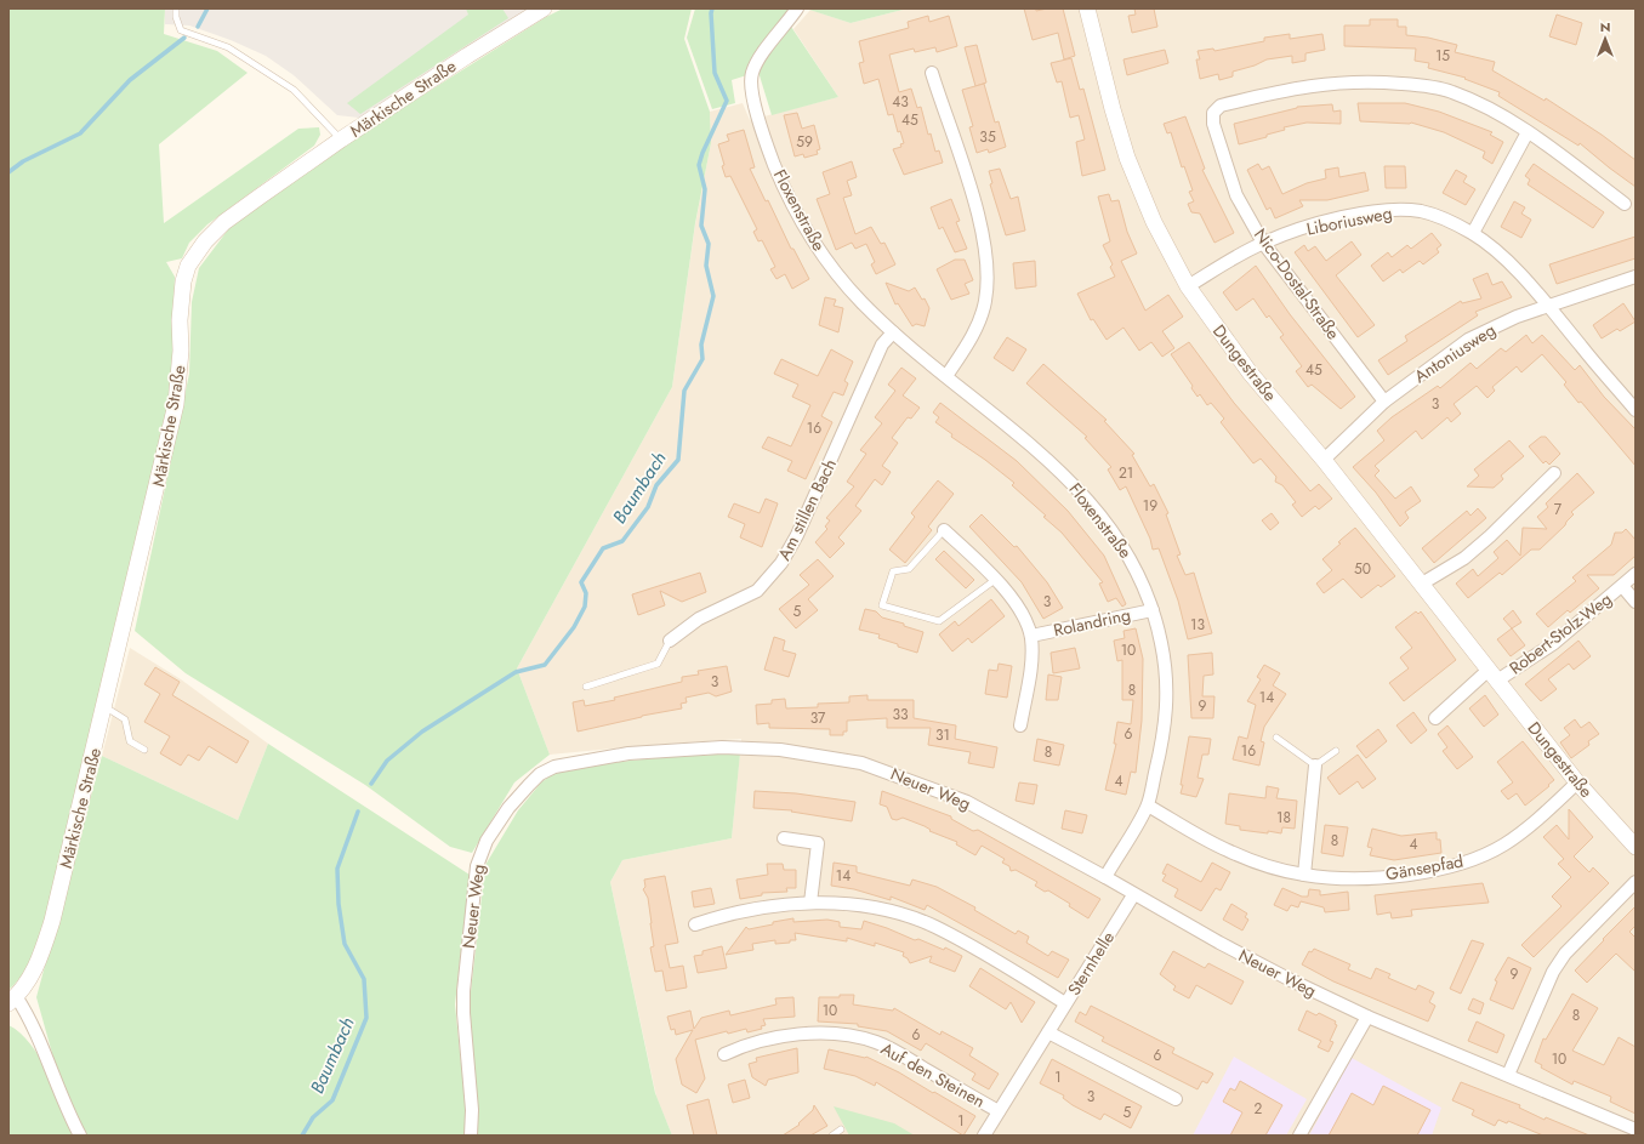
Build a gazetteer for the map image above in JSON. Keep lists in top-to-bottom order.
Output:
{
  "streets": {
    "main road": ["Märkische Straße", "Dungestraße"],
    "street": [
      "Floxenstraße",
      "Liboriusweg",
      "Nico-Dostal-Straße",
      "Antoniusweg",
      "Am stillen Bach",
      "Rolandring",
      "Robert-Stolz-Weg",
      "Neuer Weg",
      "Gänsepfad",
      "Sternhelle",
      "Auf den Steinen"
    ]
  },
  "crossings": [
    ["Floxenstraße", "Am stillen Bach"],
    ["Floxenstraße", "Rolandring"],
    ["Floxenstraße", "Neuer Weg"],
    ["Floxenstraße", "Gänsepfad"],
    ["Liboriusweg", "Nico-Dostal-Straße"],
    ["Liboriusweg", "Antoniusweg"],
    ["Liboriusweg", "Dungestraße"],
    ["Nico-Dostal-Straße", "Antoniusweg"],
    ["Antoniusweg", "Dungestraße"],
    ["Dungestraße", "Robert-Stolz-Weg"],
    ["Dungestraße", "Gänsepfad"],
    ["Neuer Weg", "Sternhelle"],
    ["Sternhelle", "Auf den Steinen"]
  ],
  "water": ["Baumbach"],
  "house_numbers": [
    "15",
    "43",
    "45",
    "35",
    "59",
    "45",
    "3",
    "16",
    "21",
    "19",
    "7",
    "50",
    "3",
    "5",
    "13",
    "10",
    "3",
    "8",
    "14",
    "9",
    "33",
    "37",
    "6",
    "31",
    "16",
    "8",
    "4",
    "18",
    "8",
    "4",
    "14",
    "9",
    "10",
    "8",
    "6",
    "6",
    "10",
    "1",
    "3",
    "2",
    "5",
    "1"
  ],
  "north": "top"
}
